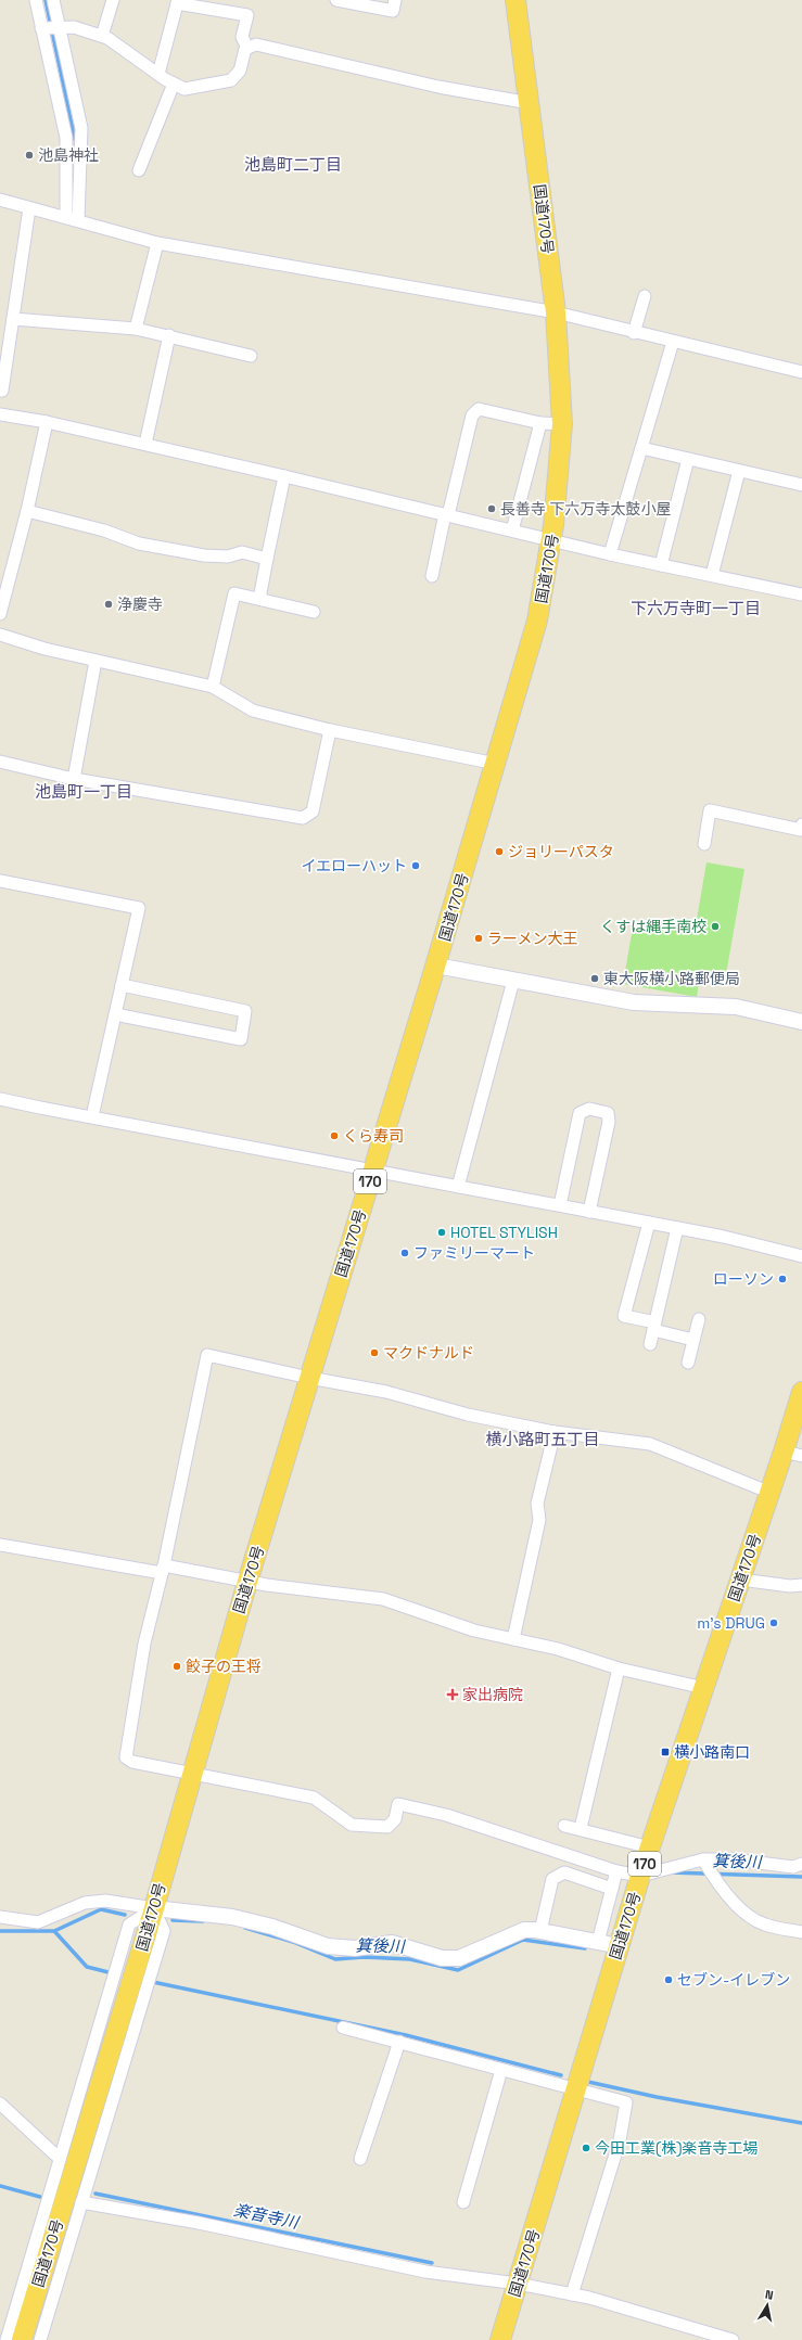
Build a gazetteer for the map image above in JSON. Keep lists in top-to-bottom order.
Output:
{
  "streets": {
    "highway": ["国道170号", "170"]
  },
  "districts": [
    "池島町二丁目",
    "下六万寺町一丁目",
    "池島町一丁目",
    "横小路町五丁目"
  ],
  "water": ["箕後川", "楽音寺川"],
  "places": {
    "other": [
      "池島神社",
      "長善寺 下六万寺太鼓小屋",
      "浄慶寺",
      "ジョリーパスタ",
      "イエローハット",
      "くすは縄手南校",
      "ラーメン大王",
      "東大阪横小路郵便局",
      "くら寿司",
      "HOTEL STYLISH",
      "ファミリーマート",
      "ローソン",
      "マクドナルド",
      "m's DRUG",
      "餃子の王将",
      "セブン-イレブン",
      "今田工業(株)楽音寺工場"
    ],
    "health": ["家出病院"],
    "transit": ["横小路南口"]
  },
  "north": "top"
}
